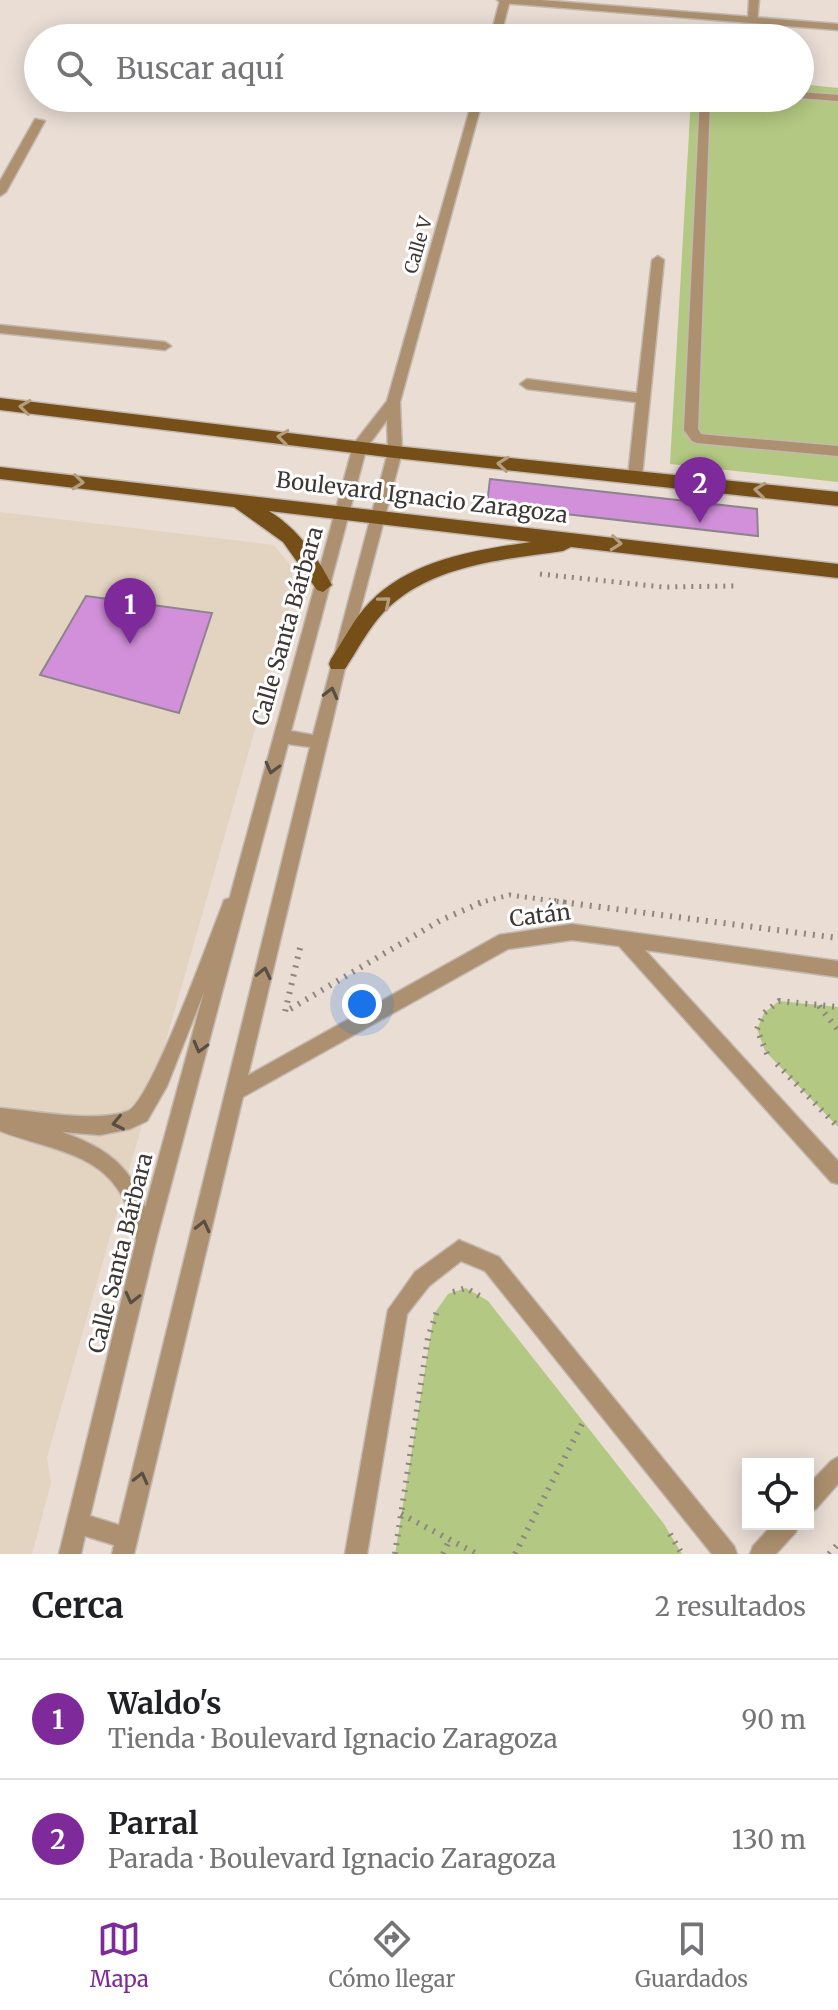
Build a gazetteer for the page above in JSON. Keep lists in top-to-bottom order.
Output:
{
  "streets": {
    "main road": ["Boulevard Ignacio Zaragoza"],
    "street": ["Calle V", "Calle Santa Bárbara", "Catán"]
  },
  "crossings": [
    ["Calle V", "Calle Santa Bárbara"],
    ["Boulevard Ignacio Zaragoza", "Calle Santa Bárbara"]
  ],
  "page": {
    "search": "Buscar aquí",
    "pins": ["2", "1"],
    "heading": ["Cerca", "2 resultados"],
    "list": [
      {
        "mark": "1",
        "name": "Waldo's",
        "note": "Tienda · Boulevard Ignacio Zaragoza",
        "value": "90 m"
      },
      {
        "mark": "2",
        "name": "Parral",
        "note": "Parada · Boulevard Ignacio Zaragoza",
        "value": "130 m"
      }
    ],
    "nav": ["Mapa", "Cómo llegar", "Guardados"]
  }
}
